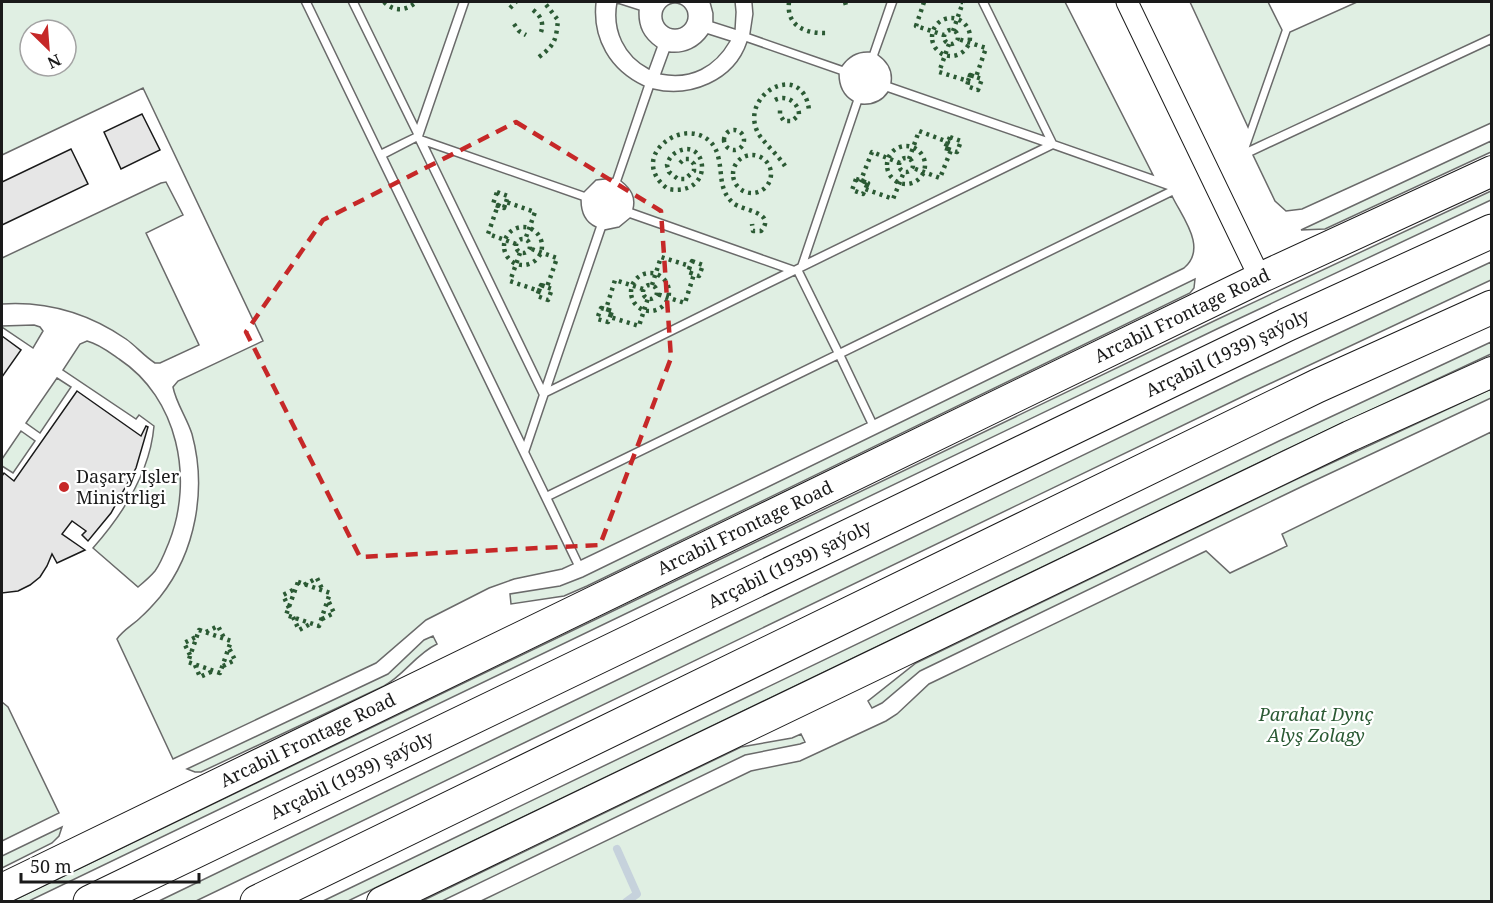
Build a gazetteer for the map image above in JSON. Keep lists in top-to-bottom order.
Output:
{
  "streets": {
    "main road": ["Arçabil (1939) şaýoly"],
    "street": ["Arcabil Frontage Road"]
  },
  "parks": ["Parahat Dynç Alyş Zolagy"],
  "places": ["Daşary Işler Ministrligi"],
  "scale_bar": "50 m",
  "north": "bottom right"
}
